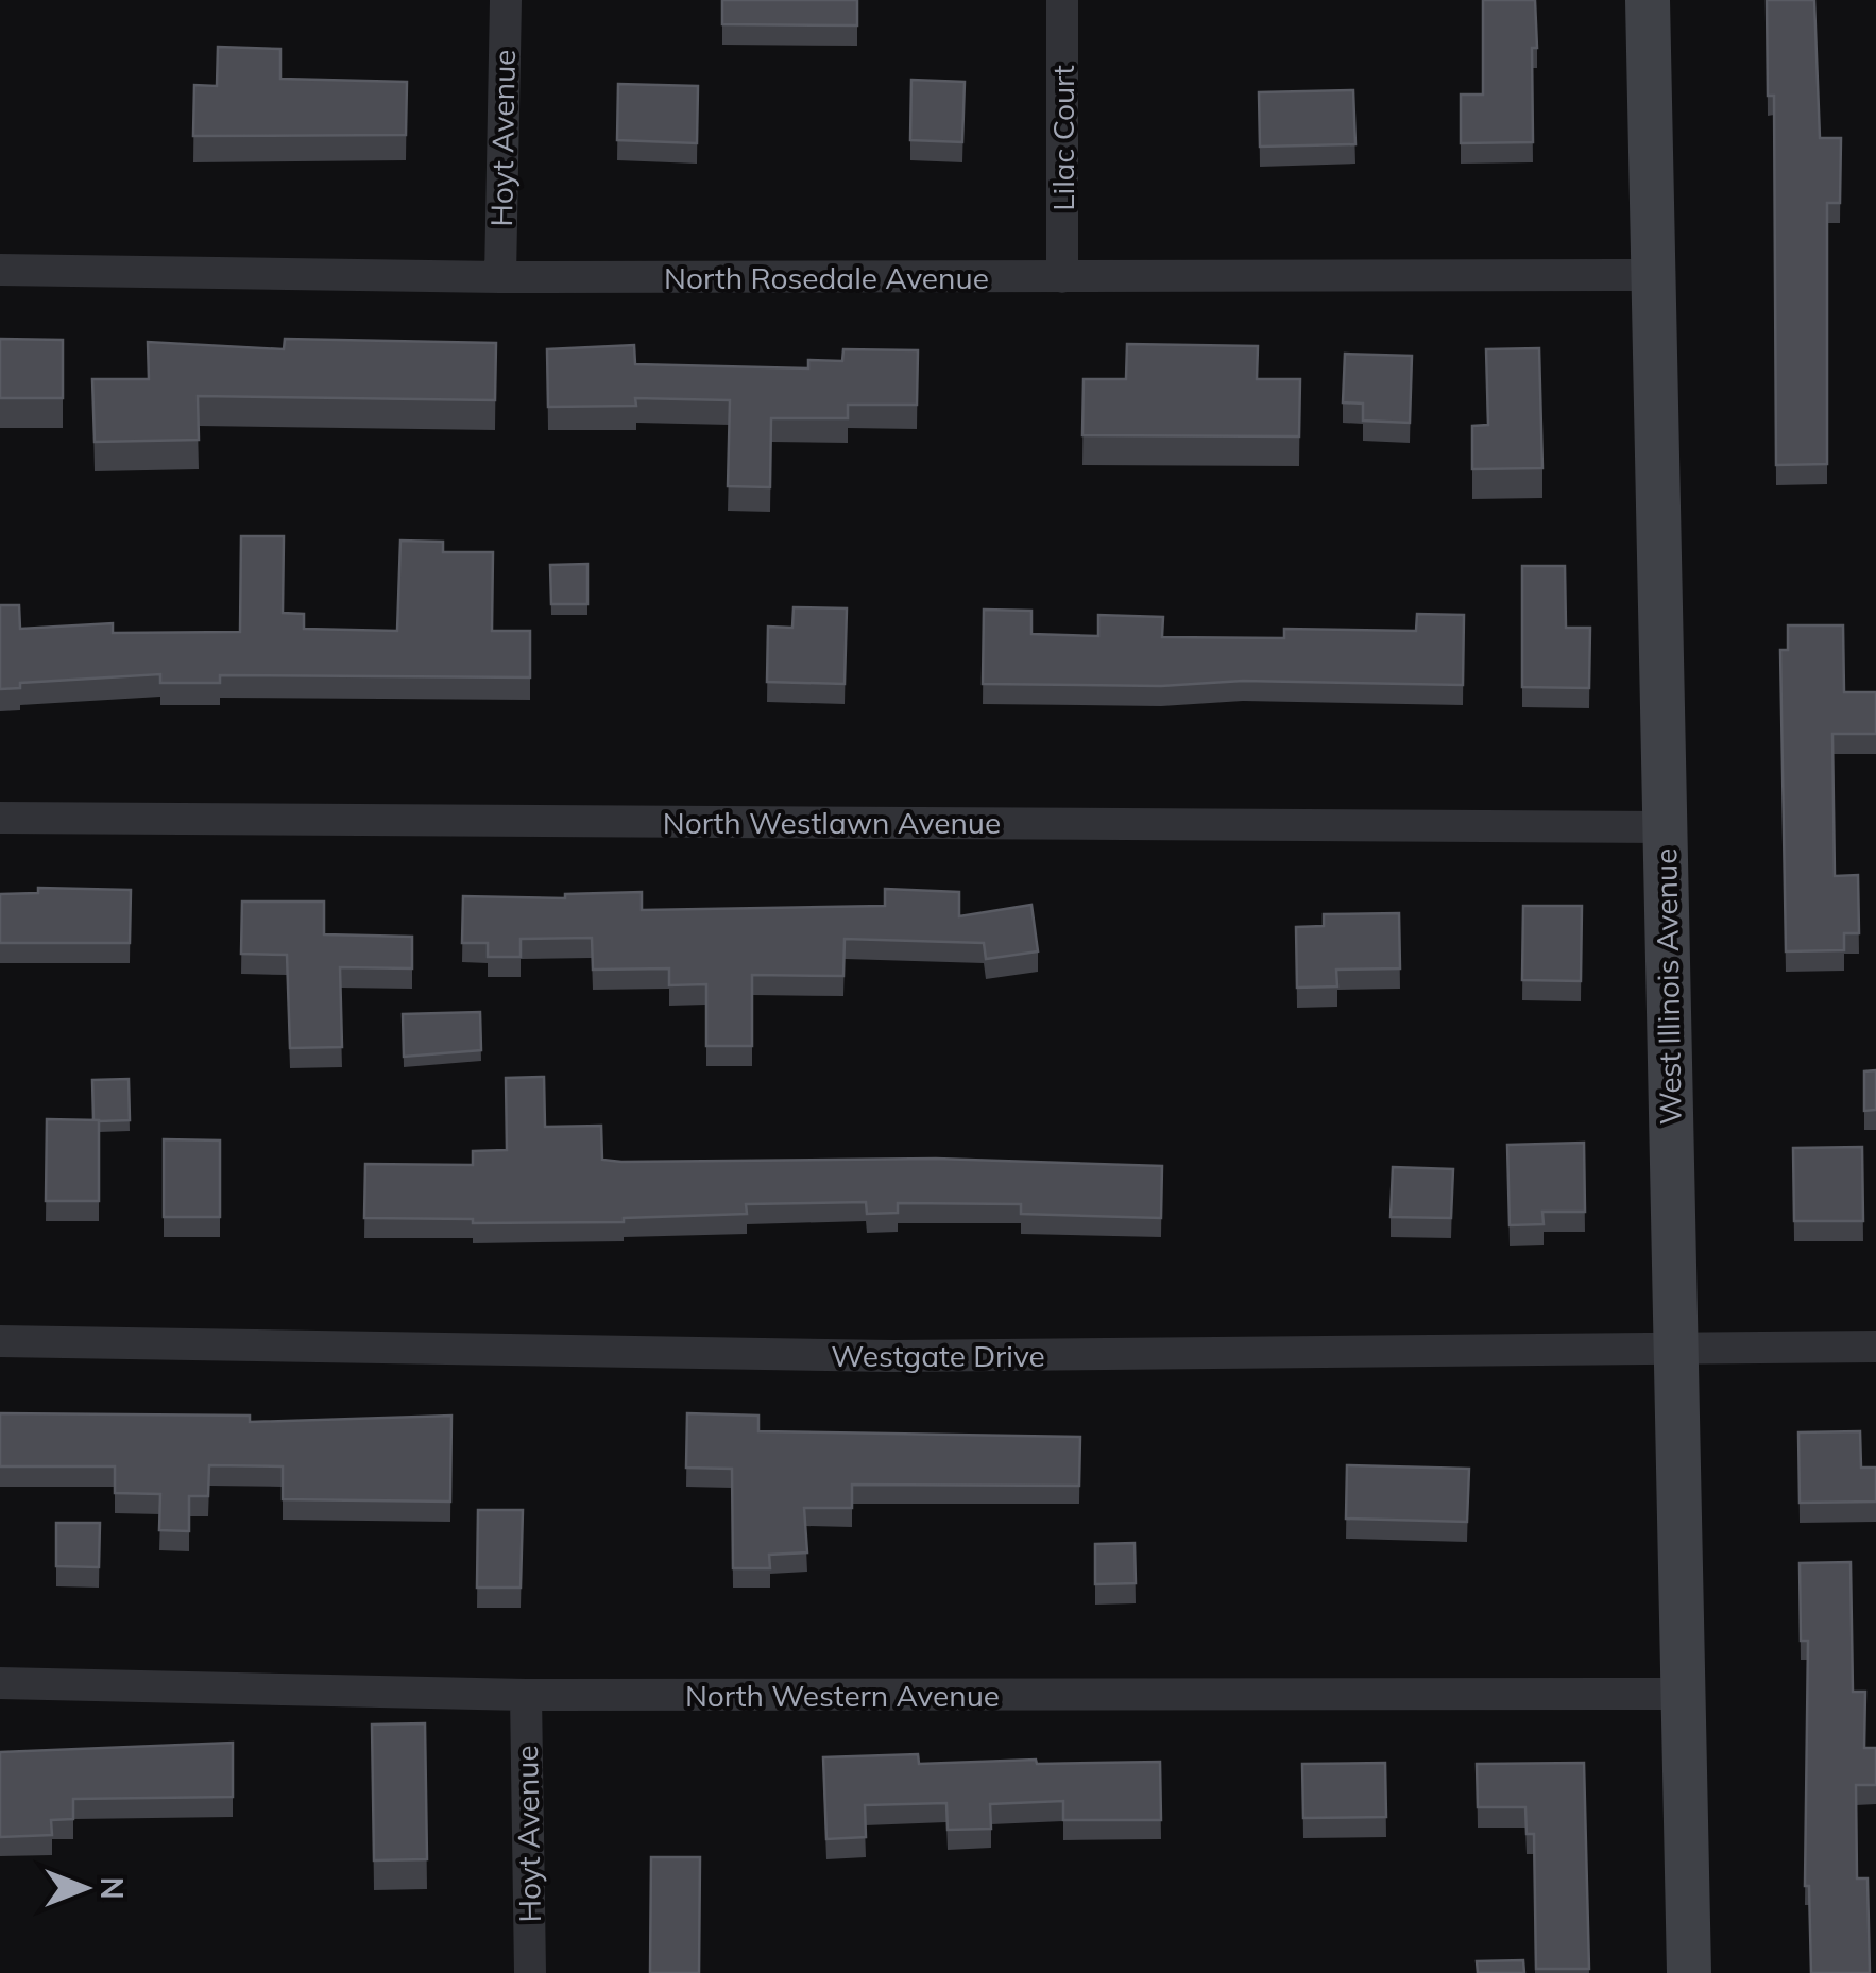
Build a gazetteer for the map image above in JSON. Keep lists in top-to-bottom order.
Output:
{
  "streets": {
    "street": [
      "Hoyt Avenue",
      "Lilac Court",
      "North Rosedale Avenue",
      "North Westlawn Avenue",
      "West Illinois Avenue",
      "Westgate Drive",
      "North Western Avenue"
    ]
  },
  "crossings": [
    ["Hoyt Avenue", "North Rosedale Avenue"],
    ["Hoyt Avenue", "North Western Avenue"],
    ["Lilac Court", "North Rosedale Avenue"],
    ["North Rosedale Avenue", "West Illinois Avenue"],
    ["North Westlawn Avenue", "West Illinois Avenue"],
    ["West Illinois Avenue", "Westgate Drive"],
    ["West Illinois Avenue", "North Western Avenue"]
  ],
  "north": "right"
}
